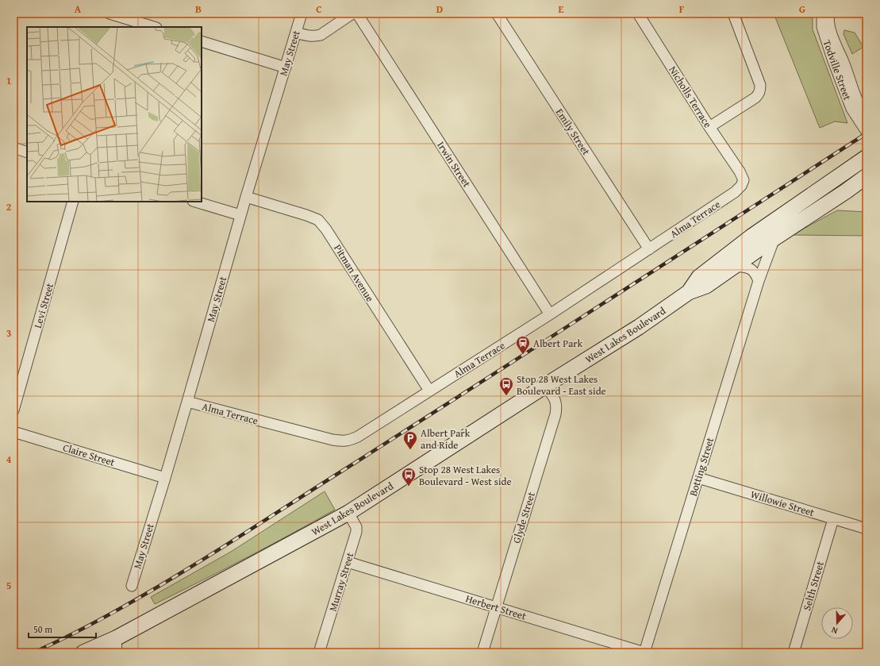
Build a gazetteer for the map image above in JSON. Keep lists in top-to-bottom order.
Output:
{
  "streets": {
    "main road": ["West Lakes Boulevard"],
    "street": [
      "May Street",
      "Todville Street",
      "Nicholls Terrace",
      "Emily Street",
      "Irwin Street",
      "Alma Terrace",
      "Pitman Avenue",
      "Levi Street",
      "Claire Street",
      "Botting Street",
      "Willowie Street",
      "Glyde Street",
      "Murray Street",
      "Selth Street",
      "Herbert Street"
    ]
  },
  "crossings": [
    ["May Street", "Alma Terrace"],
    ["May Street", "Pitman Avenue"],
    ["May Street", "Claire Street"],
    ["Nicholls Terrace", "Alma Terrace"],
    ["Emily Street", "Alma Terrace"],
    ["Irwin Street", "Alma Terrace"],
    ["Alma Terrace", "Pitman Avenue"],
    ["West Lakes Boulevard", "Botting Street"],
    ["West Lakes Boulevard", "Glyde Street"],
    ["West Lakes Boulevard", "Murray Street"],
    ["Botting Street", "Willowie Street"],
    ["Botting Street", "Herbert Street"],
    ["Willowie Street", "Selth Street"],
    ["Glyde Street", "Herbert Street"],
    ["Murray Street", "Herbert Street"]
  ],
  "places": {
    "station": ["Albert Park"],
    "bus stop": ["Stop 28 West Lakes Boulevard - East side", "Stop 28 West Lakes Boulevard - West side"],
    "parking": ["Albert Park and Ride"]
  },
  "scale_bar": "50 m",
  "north": "bottom",
  "grid": {
    "columns": [
      "A",
      "B",
      "C",
      "D",
      "E",
      "F",
      "G"
    ],
    "rows": [
      "1",
      "2",
      "3",
      "4",
      "5"
    ]
  }
}
